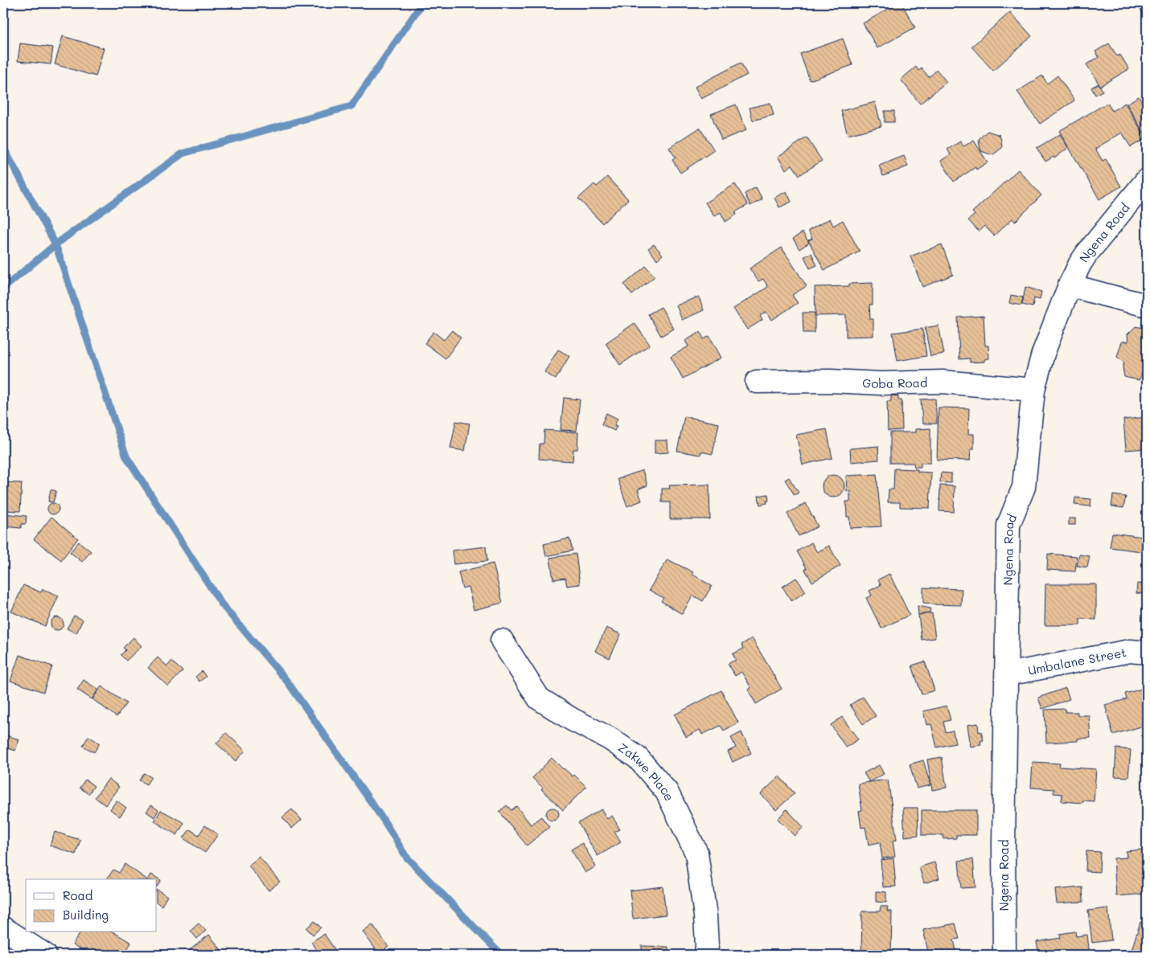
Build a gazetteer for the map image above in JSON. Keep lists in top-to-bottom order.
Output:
{
  "streets": {
    "street": [
      "Ngena Road",
      "Goba Road",
      "Umbalane Street",
      "Zakwe Place"
    ]
  },
  "crossings": [
    ["Ngena Road", "Goba Road"],
    ["Ngena Road", "Umbalane Street"]
  ],
  "legend": ["Road", "Building"]
}
